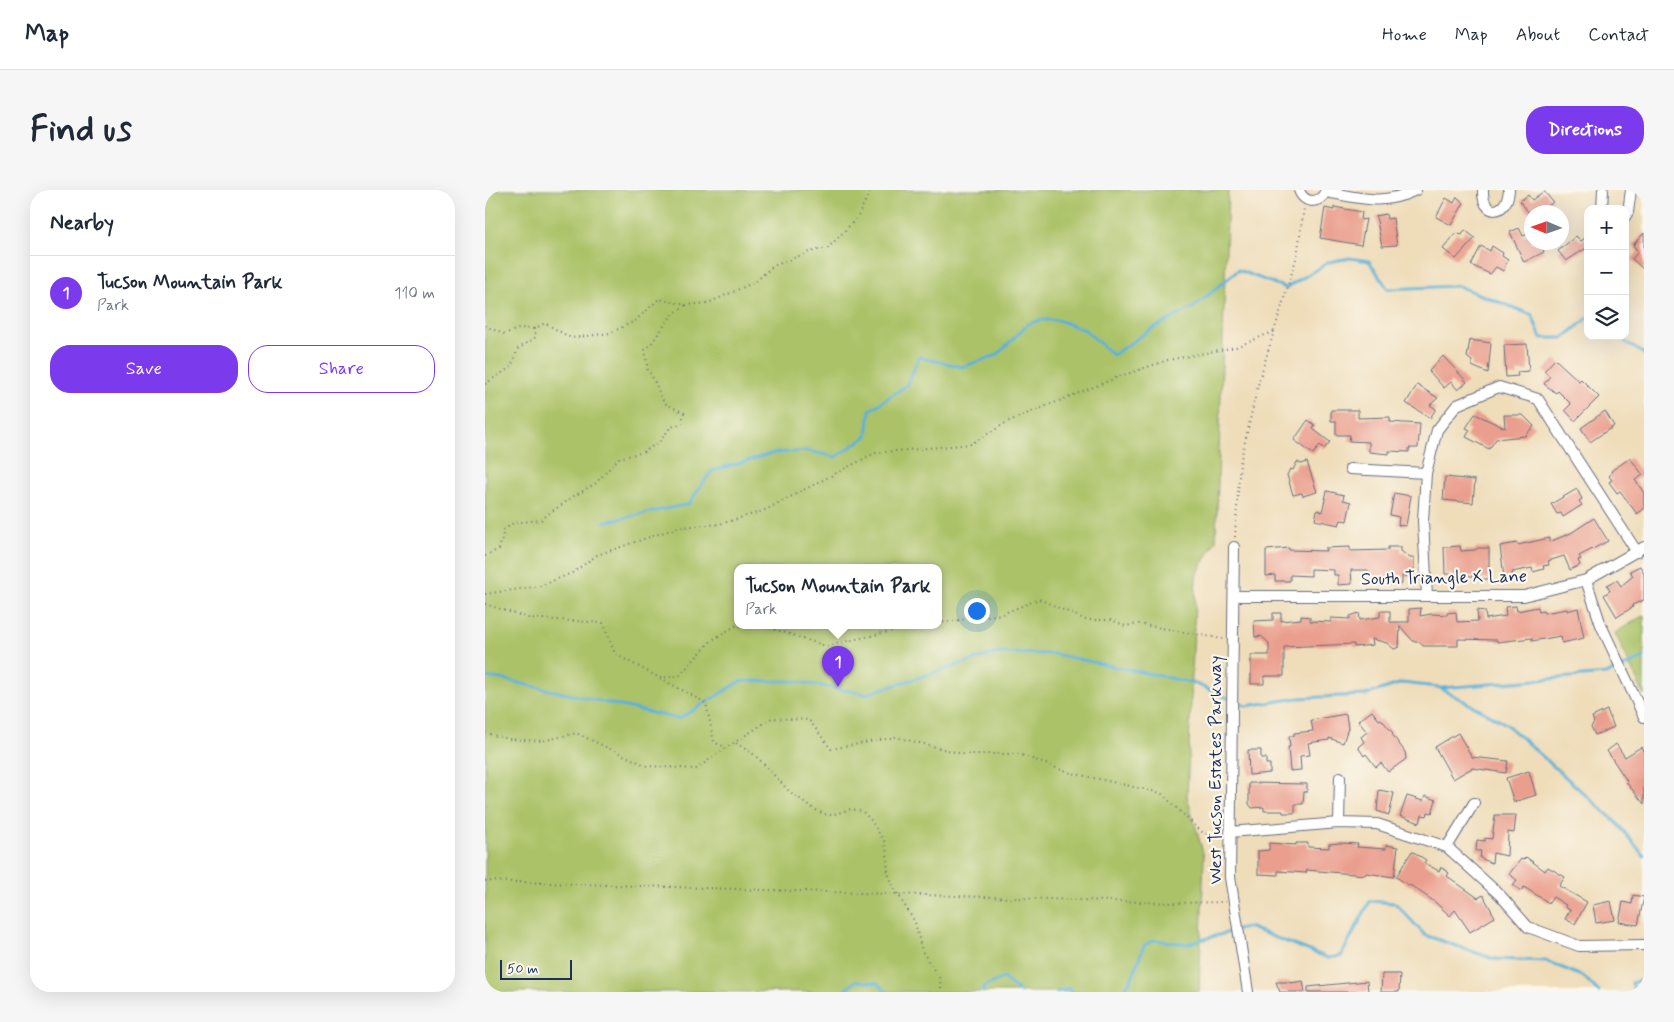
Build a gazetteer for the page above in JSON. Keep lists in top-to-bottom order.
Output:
{
  "streets": {
    "street": ["South Triangle X Lane", "West Tucson Estates Parkway"]
  },
  "crossings": [
    ["South Triangle X Lane", "West Tucson Estates Parkway"]
  ],
  "scale_bar": "50 m",
  "north": "left",
  "page": {
    "header": "Map",
    "nav": [
      "Home",
      "Map",
      "About",
      "Contact"
    ],
    "buttons": [
      "Directions",
      ["Save", "Share"]
    ],
    "title": "Find us",
    "heading": "Nearby",
    "map_buttons": ["+", "−"],
    "list": [
      {
        "mark": "1",
        "name": "Tucson Mountain Park",
        "note": "Park",
        "value": "110 m"
      }
    ],
    "popup": ["Tucson Mountain Park", "Park"],
    "pins": "1",
    "scale": "50 m"
  }
}
